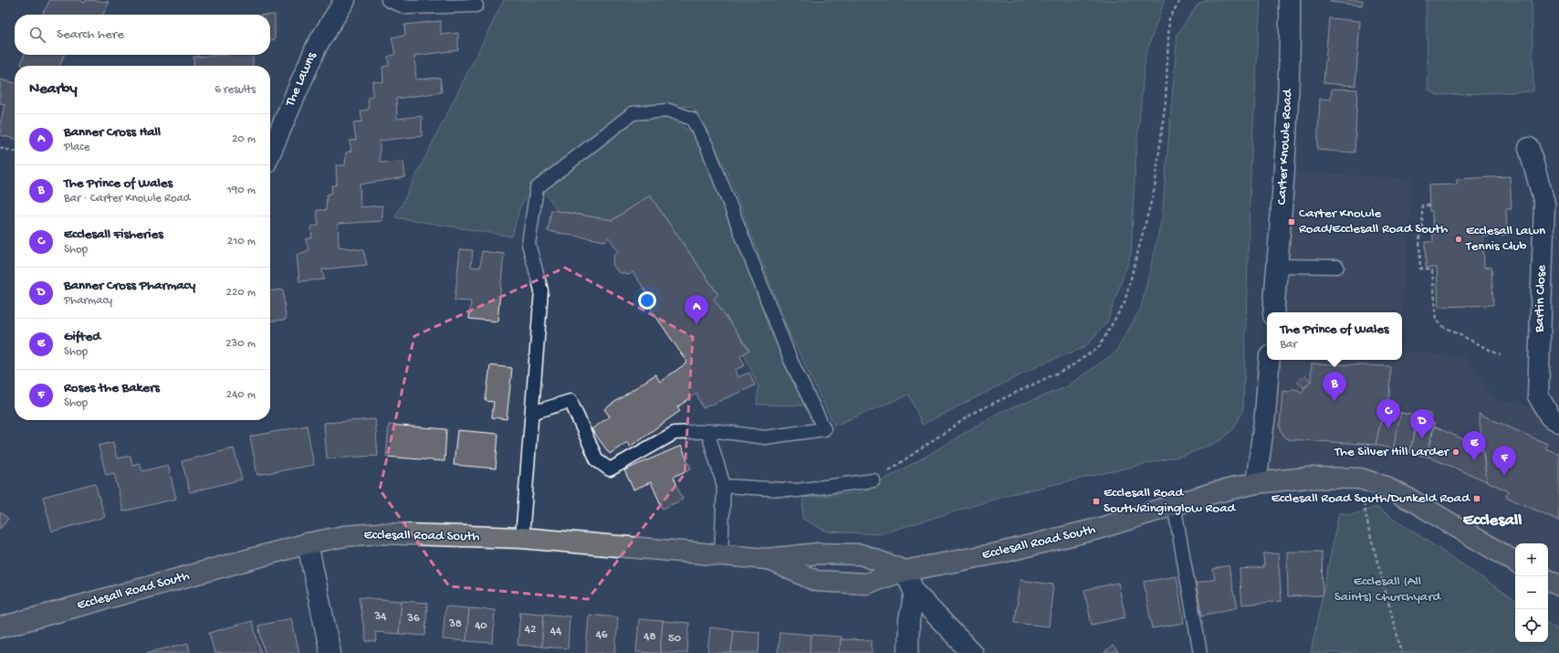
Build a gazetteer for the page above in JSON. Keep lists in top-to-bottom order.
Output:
{
  "streets": {
    "main road": ["Ecclesall Road South"],
    "street": ["The Lawns", "Carter Knowle Road", "Bartin Close"]
  },
  "districts": ["Ecclesall"],
  "parks": ["Ecclesall (All Saints) Churchyard"],
  "places": {
    "transit": ["Carter Knowle Road/Ecclesall Road South", "Ecclesall Road South/Dunkeld Road", "Ecclesall Road South/Ringinglow Road"],
    "other": ["Ecclesall Lawn Tennis Club", "The Silver Hill Larder"]
  },
  "house_numbers": [
    "34",
    "36",
    "38",
    "40",
    "42",
    "44",
    "46",
    "48",
    "50"
  ],
  "page": {
    "search": "Search here",
    "heading": ["Nearby", "6 results"],
    "list": [
      {
        "mark": "A",
        "name": "Banner Cross Hall",
        "note": "Place",
        "value": "20 m"
      },
      {
        "mark": "B",
        "name": "The Prince of Wales",
        "note": "Bar · Carter Knowle Road",
        "value": "190 m"
      },
      {
        "mark": "C",
        "name": "Ecclesall Fisheries",
        "note": "Shop",
        "value": "210 m"
      },
      {
        "mark": "D",
        "name": "Banner Cross Pharmacy",
        "note": "Pharmacy",
        "value": "220 m"
      },
      {
        "mark": "E",
        "name": "Gifted",
        "note": "Shop",
        "value": "230 m"
      },
      {
        "mark": "F",
        "name": "Roses the Bakers",
        "note": "Shop",
        "value": "240 m"
      }
    ],
    "pins": [
      "A",
      "B",
      "C",
      "D",
      "E",
      "F"
    ],
    "popup": ["The Prince of Wales", "Bar"],
    "map_buttons": ["+", "−"]
  }
}
